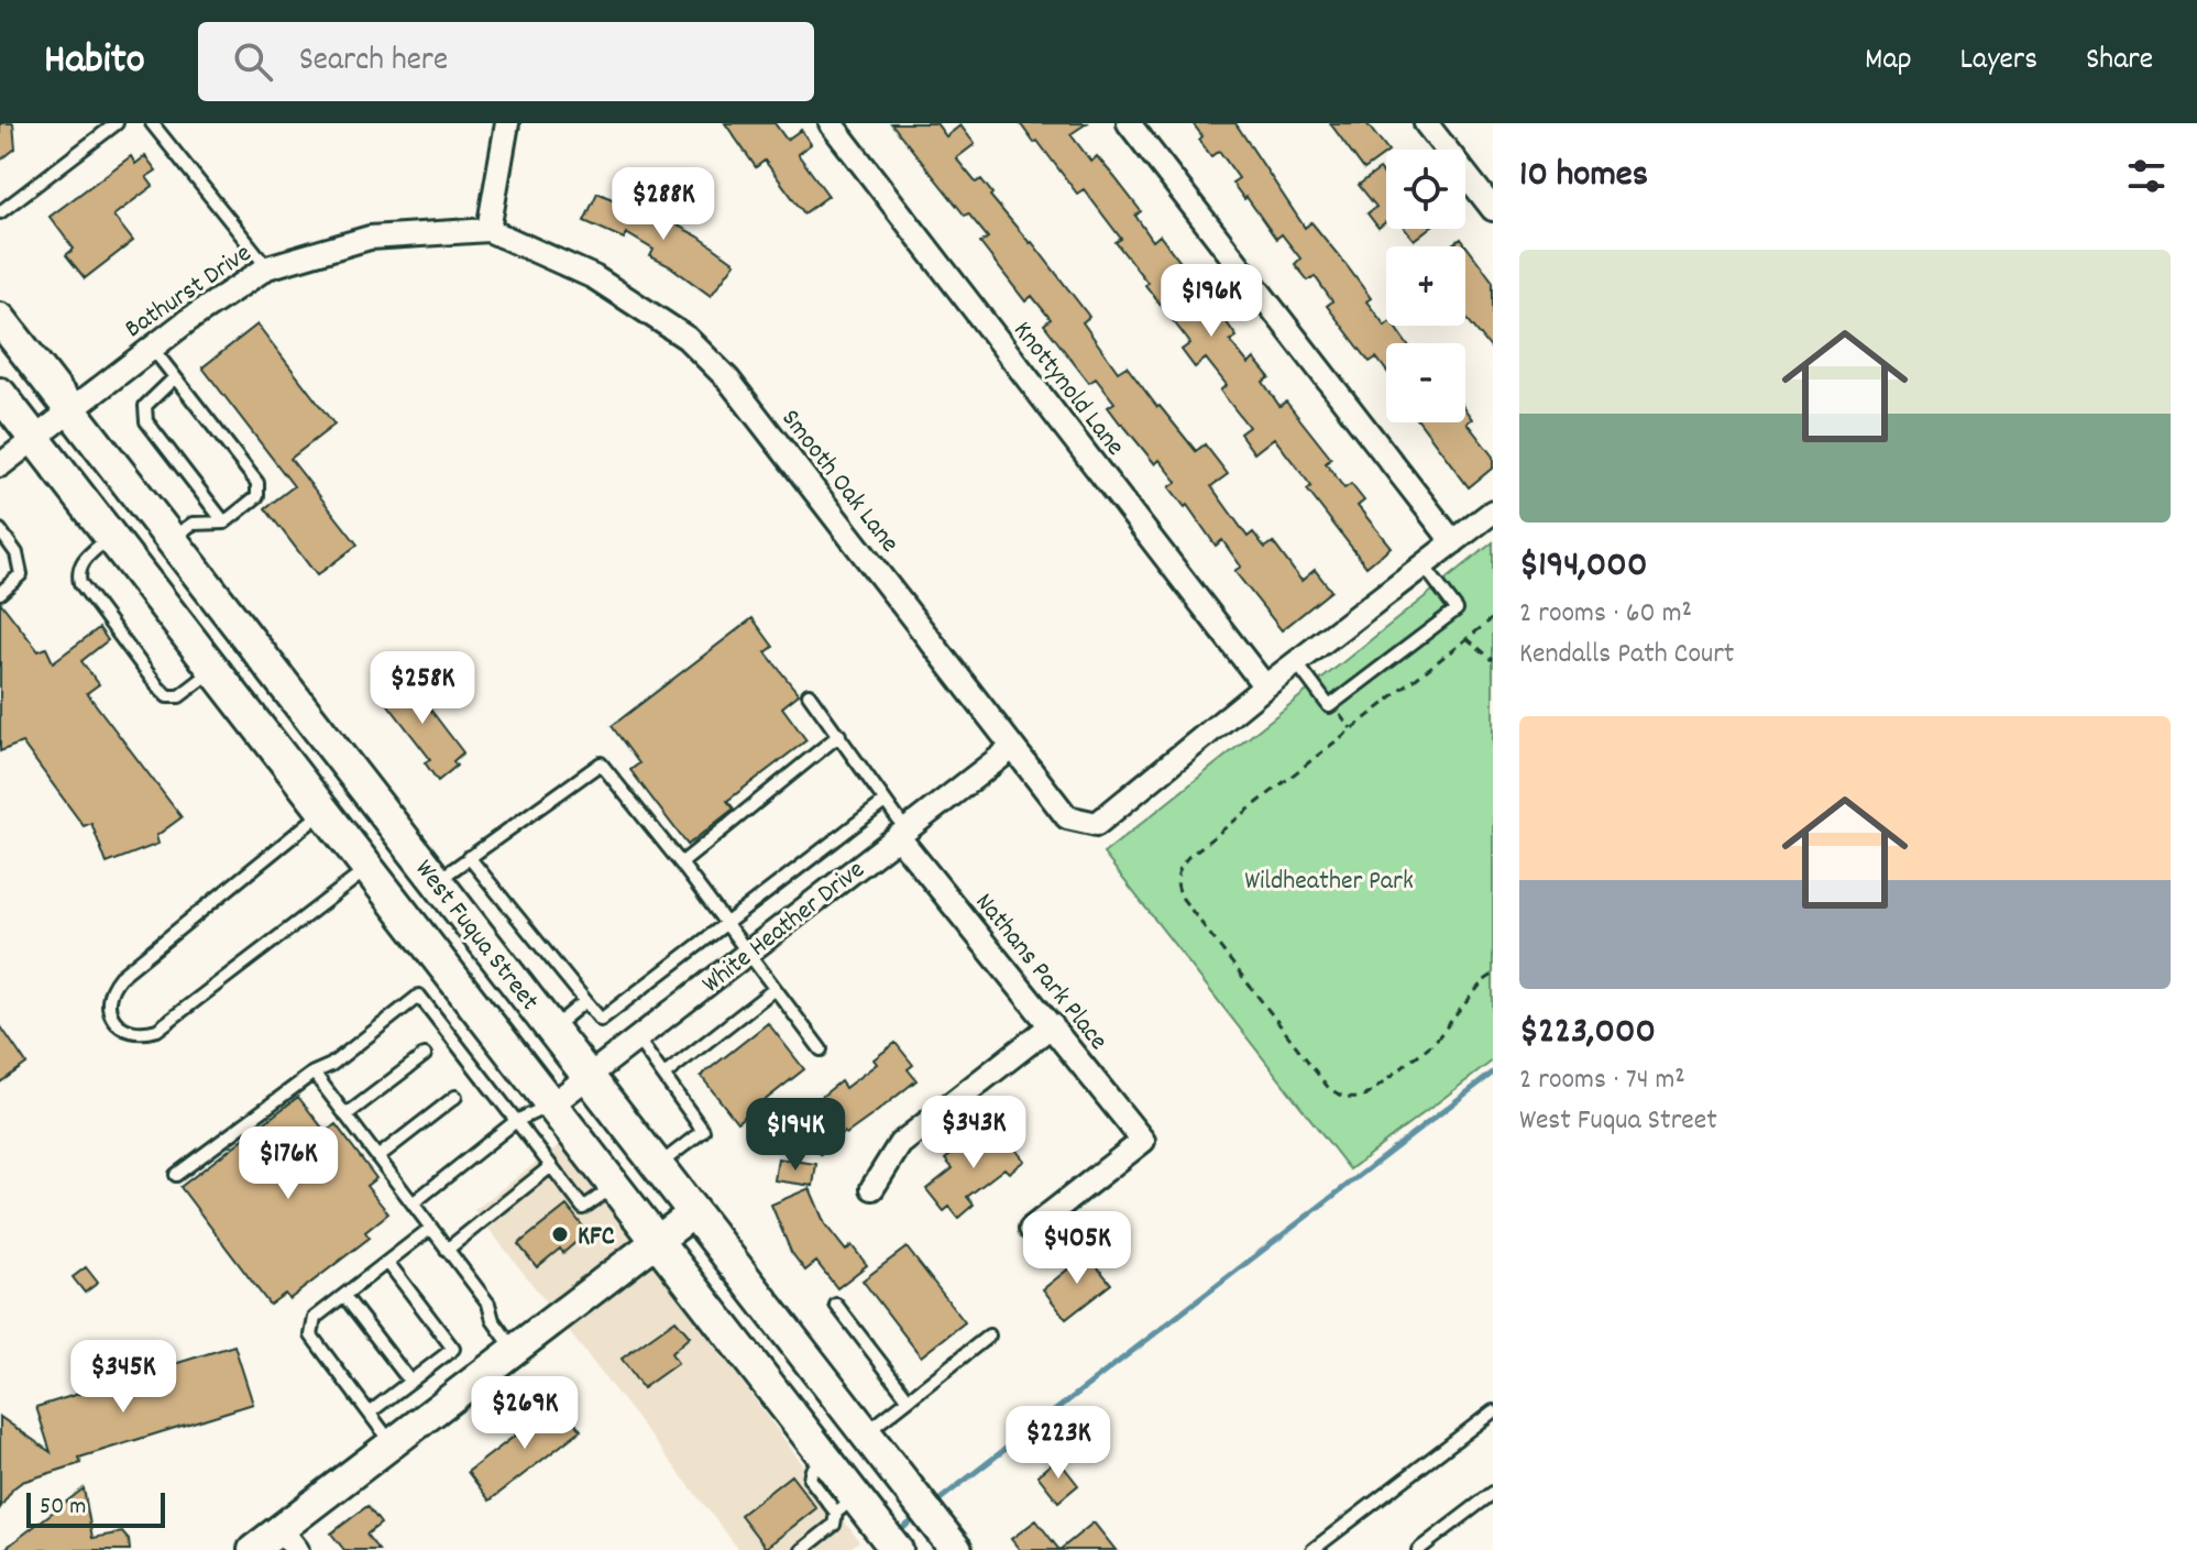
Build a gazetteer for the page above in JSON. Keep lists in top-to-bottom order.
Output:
{
  "streets": {
    "main road": ["West Fuqua Street"],
    "street": [
      "Bathurst Drive",
      "Knottynold Lane",
      "Smooth Oak Lane",
      "White Heather Drive",
      "Nathans Park Place"
    ]
  },
  "crossings": [
    ["Bathurst Drive", "Smooth Oak Lane"],
    ["Bathurst Drive", "West Fuqua Street"],
    ["Knottynold Lane", "Smooth Oak Lane"],
    ["Smooth Oak Lane", "White Heather Drive"],
    ["White Heather Drive", "West Fuqua Street"],
    ["White Heather Drive", "Nathans Park Place"]
  ],
  "parks": ["Wildheather Park"],
  "places": ["KFC"],
  "scale_bar": "50 m",
  "page": {
    "header": "Habito",
    "search": "Search here",
    "nav": ["Map", "Layers", "Share"],
    "heading": "10 homes",
    "map_buttons": ["+", "−"],
    "price": [
      "$288K",
      "$196K",
      "$258K",
      "$343K",
      "$194K",
      "$176K",
      "$405K",
      "$345K",
      "$269K",
      "$223K"
    ],
    "list": [
      {
        "name": "$194,000",
        "note": "2 rooms · 60 m² · Kendalls Path Court"
      },
      {
        "name": "$223,000",
        "note": "2 rooms · 74 m² · West Fuqua Street"
      }
    ],
    "scale": "50 m"
  }
}
